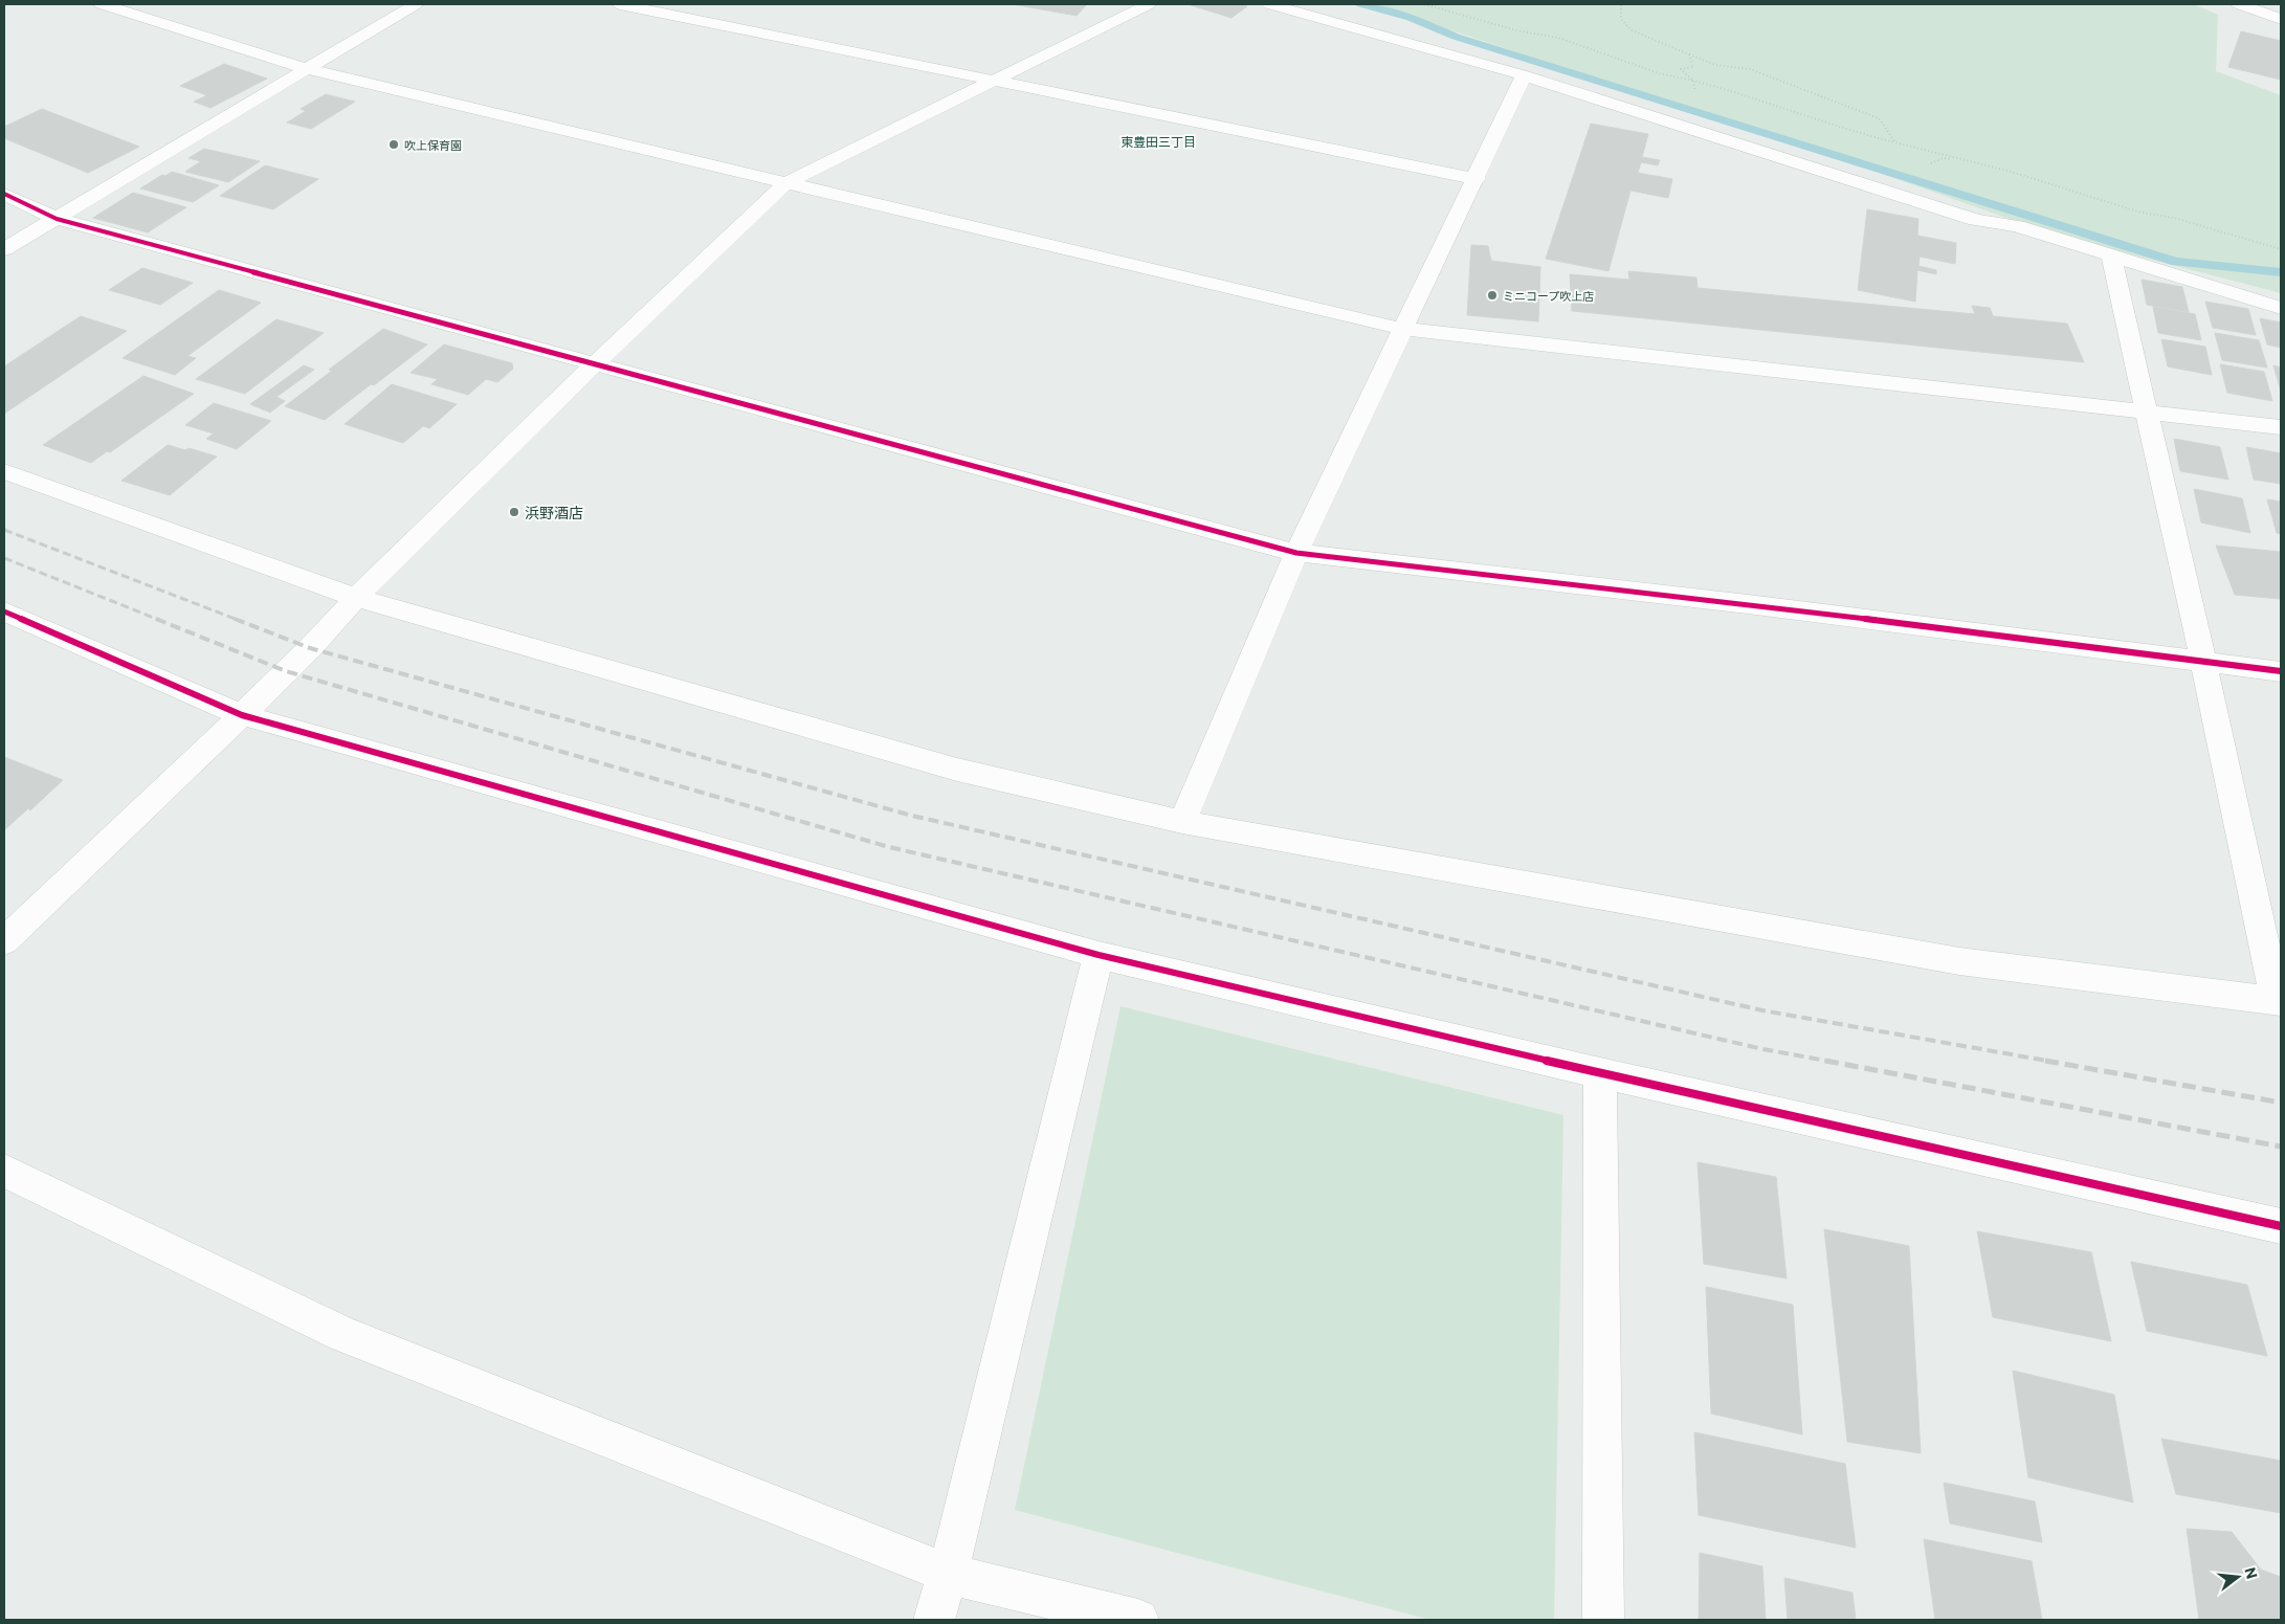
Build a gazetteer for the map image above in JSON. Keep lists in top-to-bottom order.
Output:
{
  "districts": ["東豊田三丁目"],
  "places": ["吹上保育園", "ミニコープ吹上店", "浜野酒店"],
  "north": "right"
}
